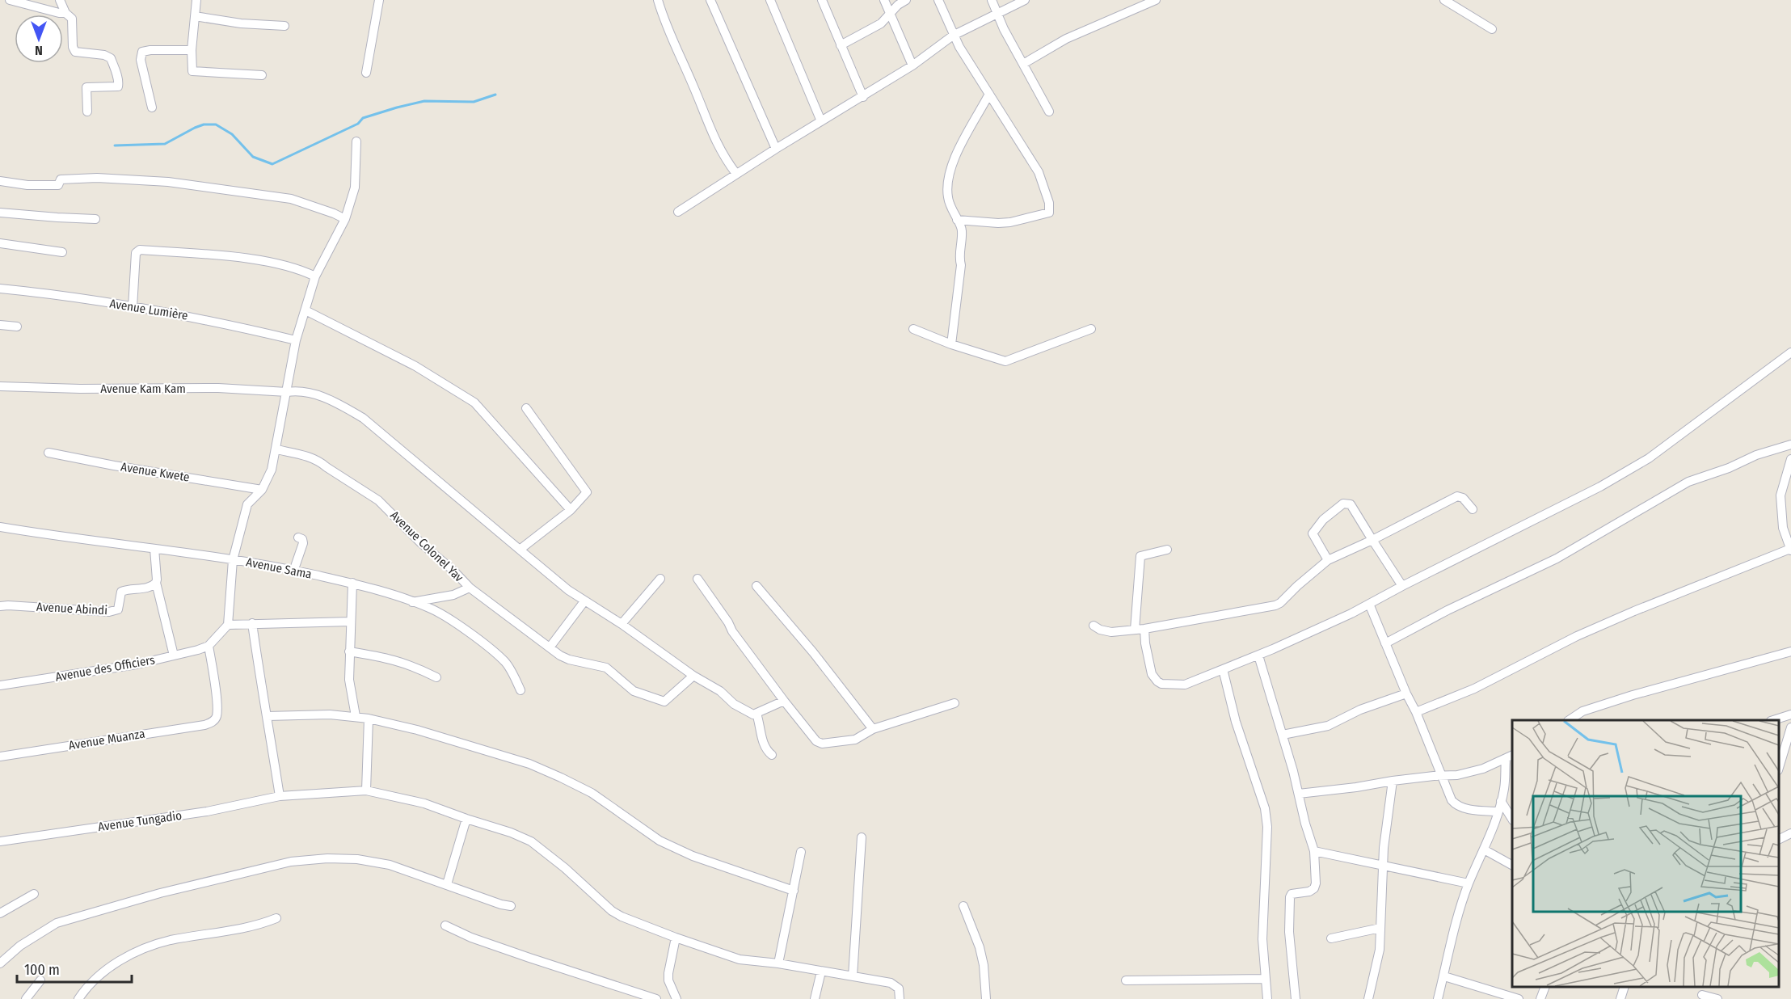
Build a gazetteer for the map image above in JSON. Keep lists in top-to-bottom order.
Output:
{
  "streets": {
    "street": [
      "Avenue Lumière",
      "Avenue Kam Kam",
      "Avenue Kwete",
      "Avenue Colonel Yav",
      "Avenue Sama",
      "Avenue Abindi",
      "Avenue des Officiers",
      "Avenue Muanza",
      "Avenue Tungadio"
    ]
  },
  "crossings": [
    ["Avenue Kam Kam", "Avenue Colonel Yav"],
    ["Avenue des Officiers", "Avenue Muanza"]
  ],
  "scale_bar": "100 m",
  "north": "bottom"
}
